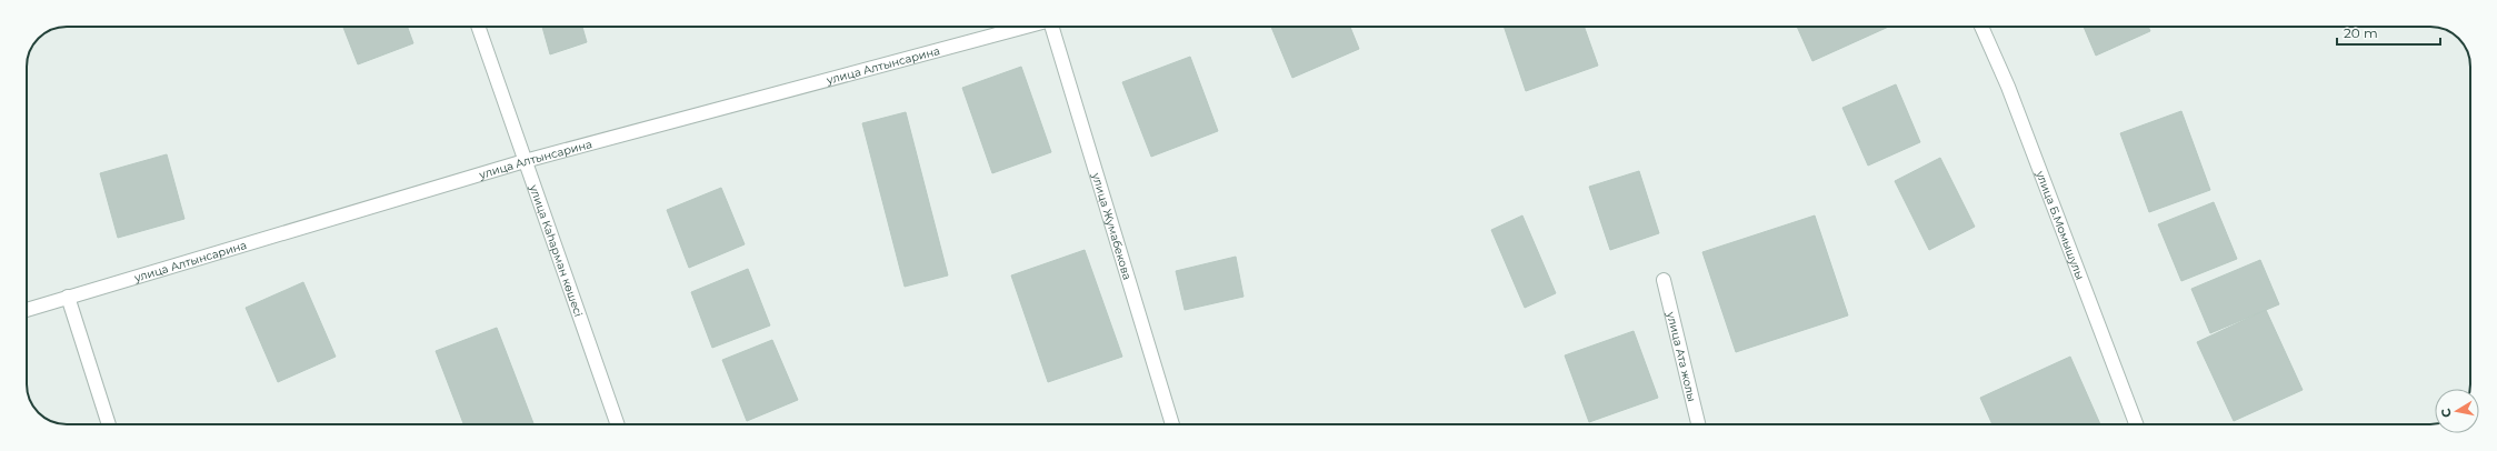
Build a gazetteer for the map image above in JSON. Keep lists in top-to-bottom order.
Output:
{
  "streets": {
    "street": [
      "улица Алтынсарина",
      "улица Б.Момышулы",
      "улица Жумабекова",
      "улица Каһарман көшесі",
      "улица Ата жолы"
    ]
  },
  "crossings": [
    ["улица Алтынсарина", "улица Каһарман көшесі"]
  ],
  "scale_bar": "20 m",
  "north": "left"
}
